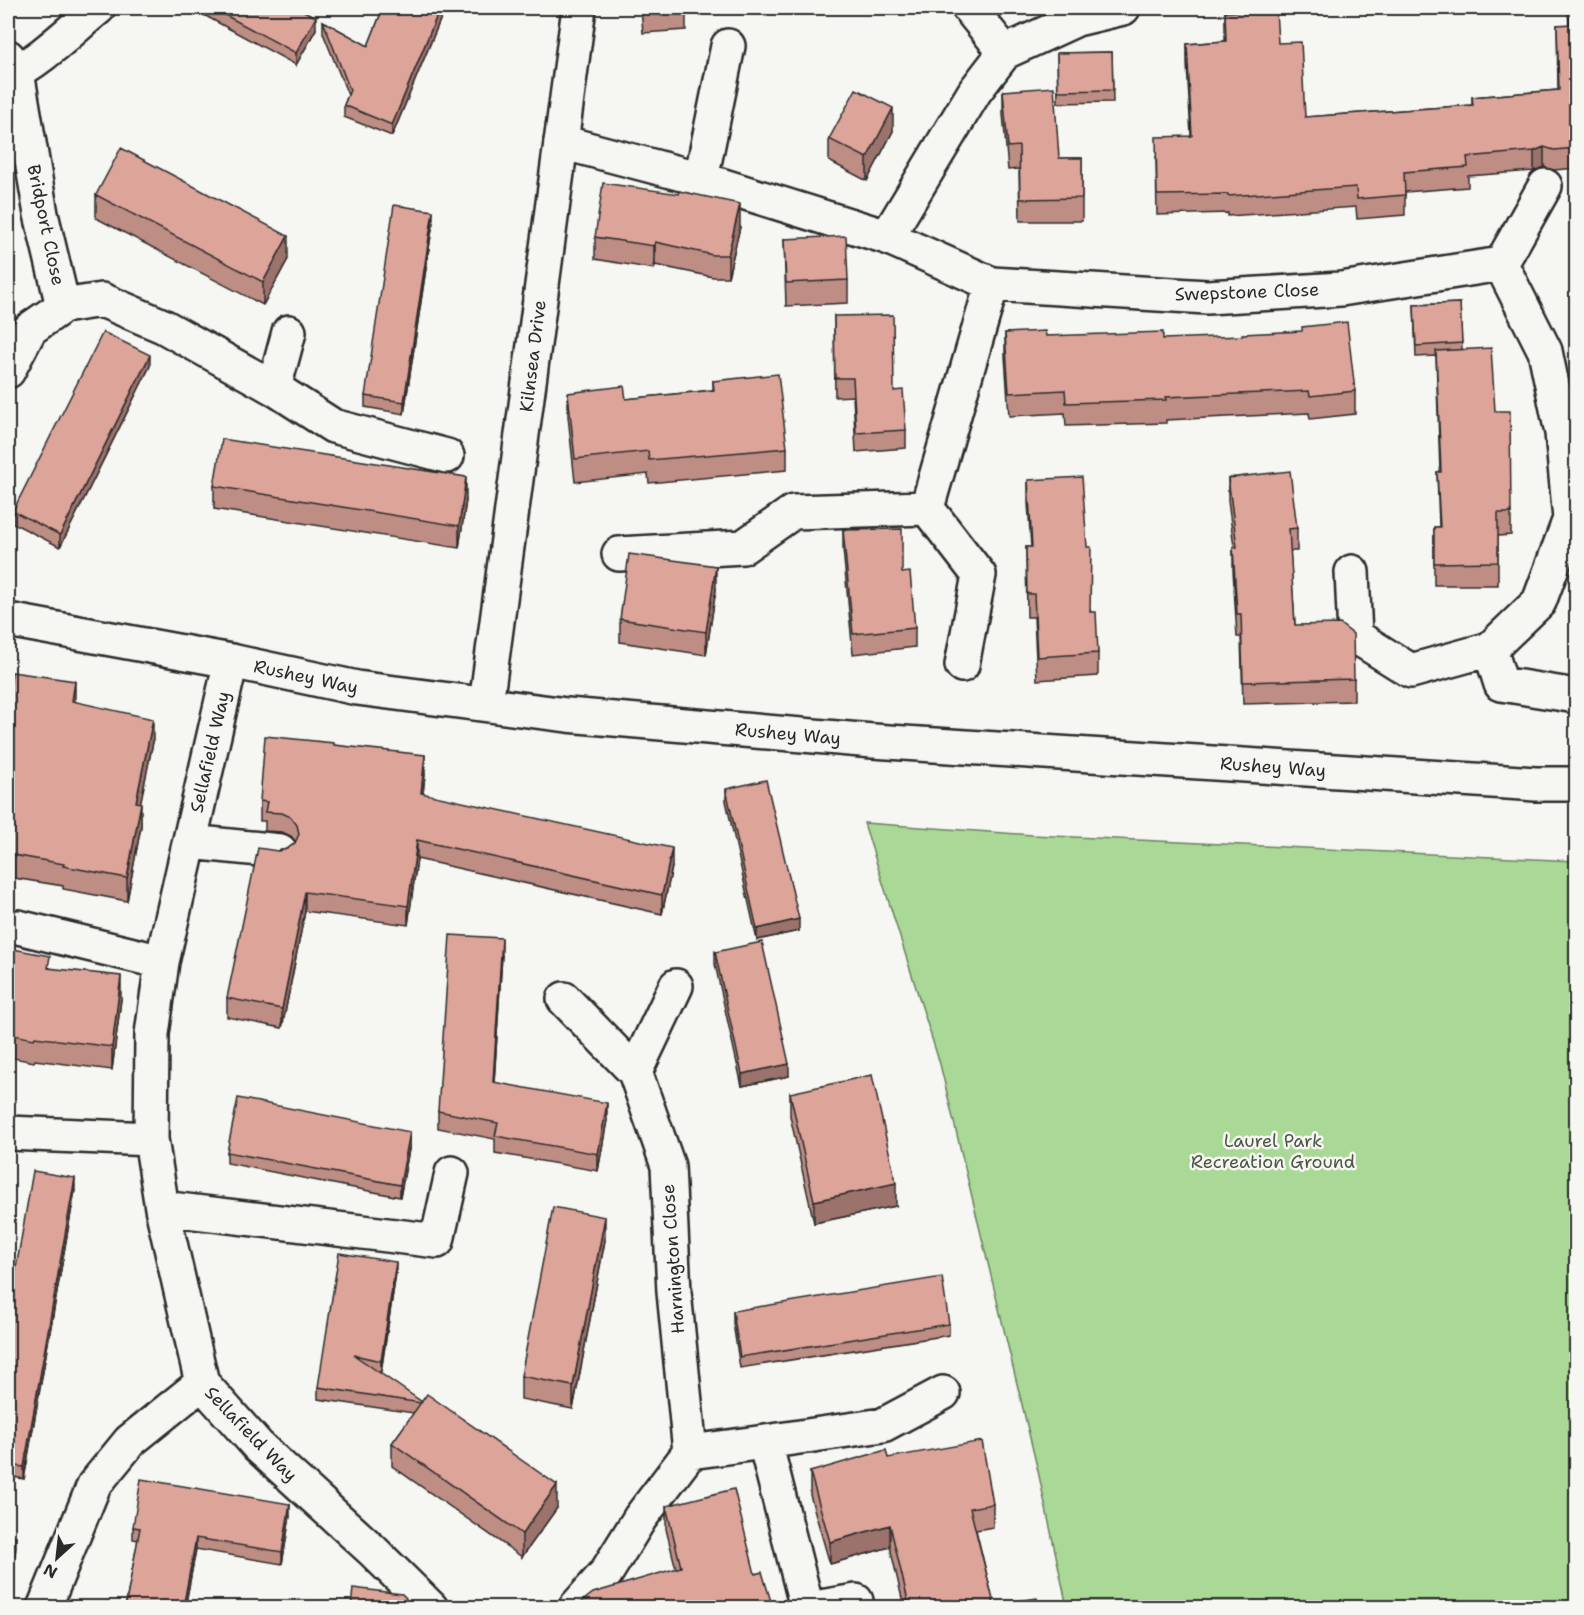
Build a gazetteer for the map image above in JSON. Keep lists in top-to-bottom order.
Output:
{
  "streets": {
    "street": [
      "Bridport Close",
      "Swepstone Close",
      "Kilnsea Drive",
      "Rushey Way",
      "Sellafield Way",
      "Harnington Close"
    ]
  },
  "crossings": [
    ["Swepstone Close", "Kilnsea Drive"],
    ["Kilnsea Drive", "Rushey Way"],
    ["Rushey Way", "Sellafield Way"]
  ],
  "parks": ["Laurel Park Recreation Ground"],
  "north": "bottom left"
}
